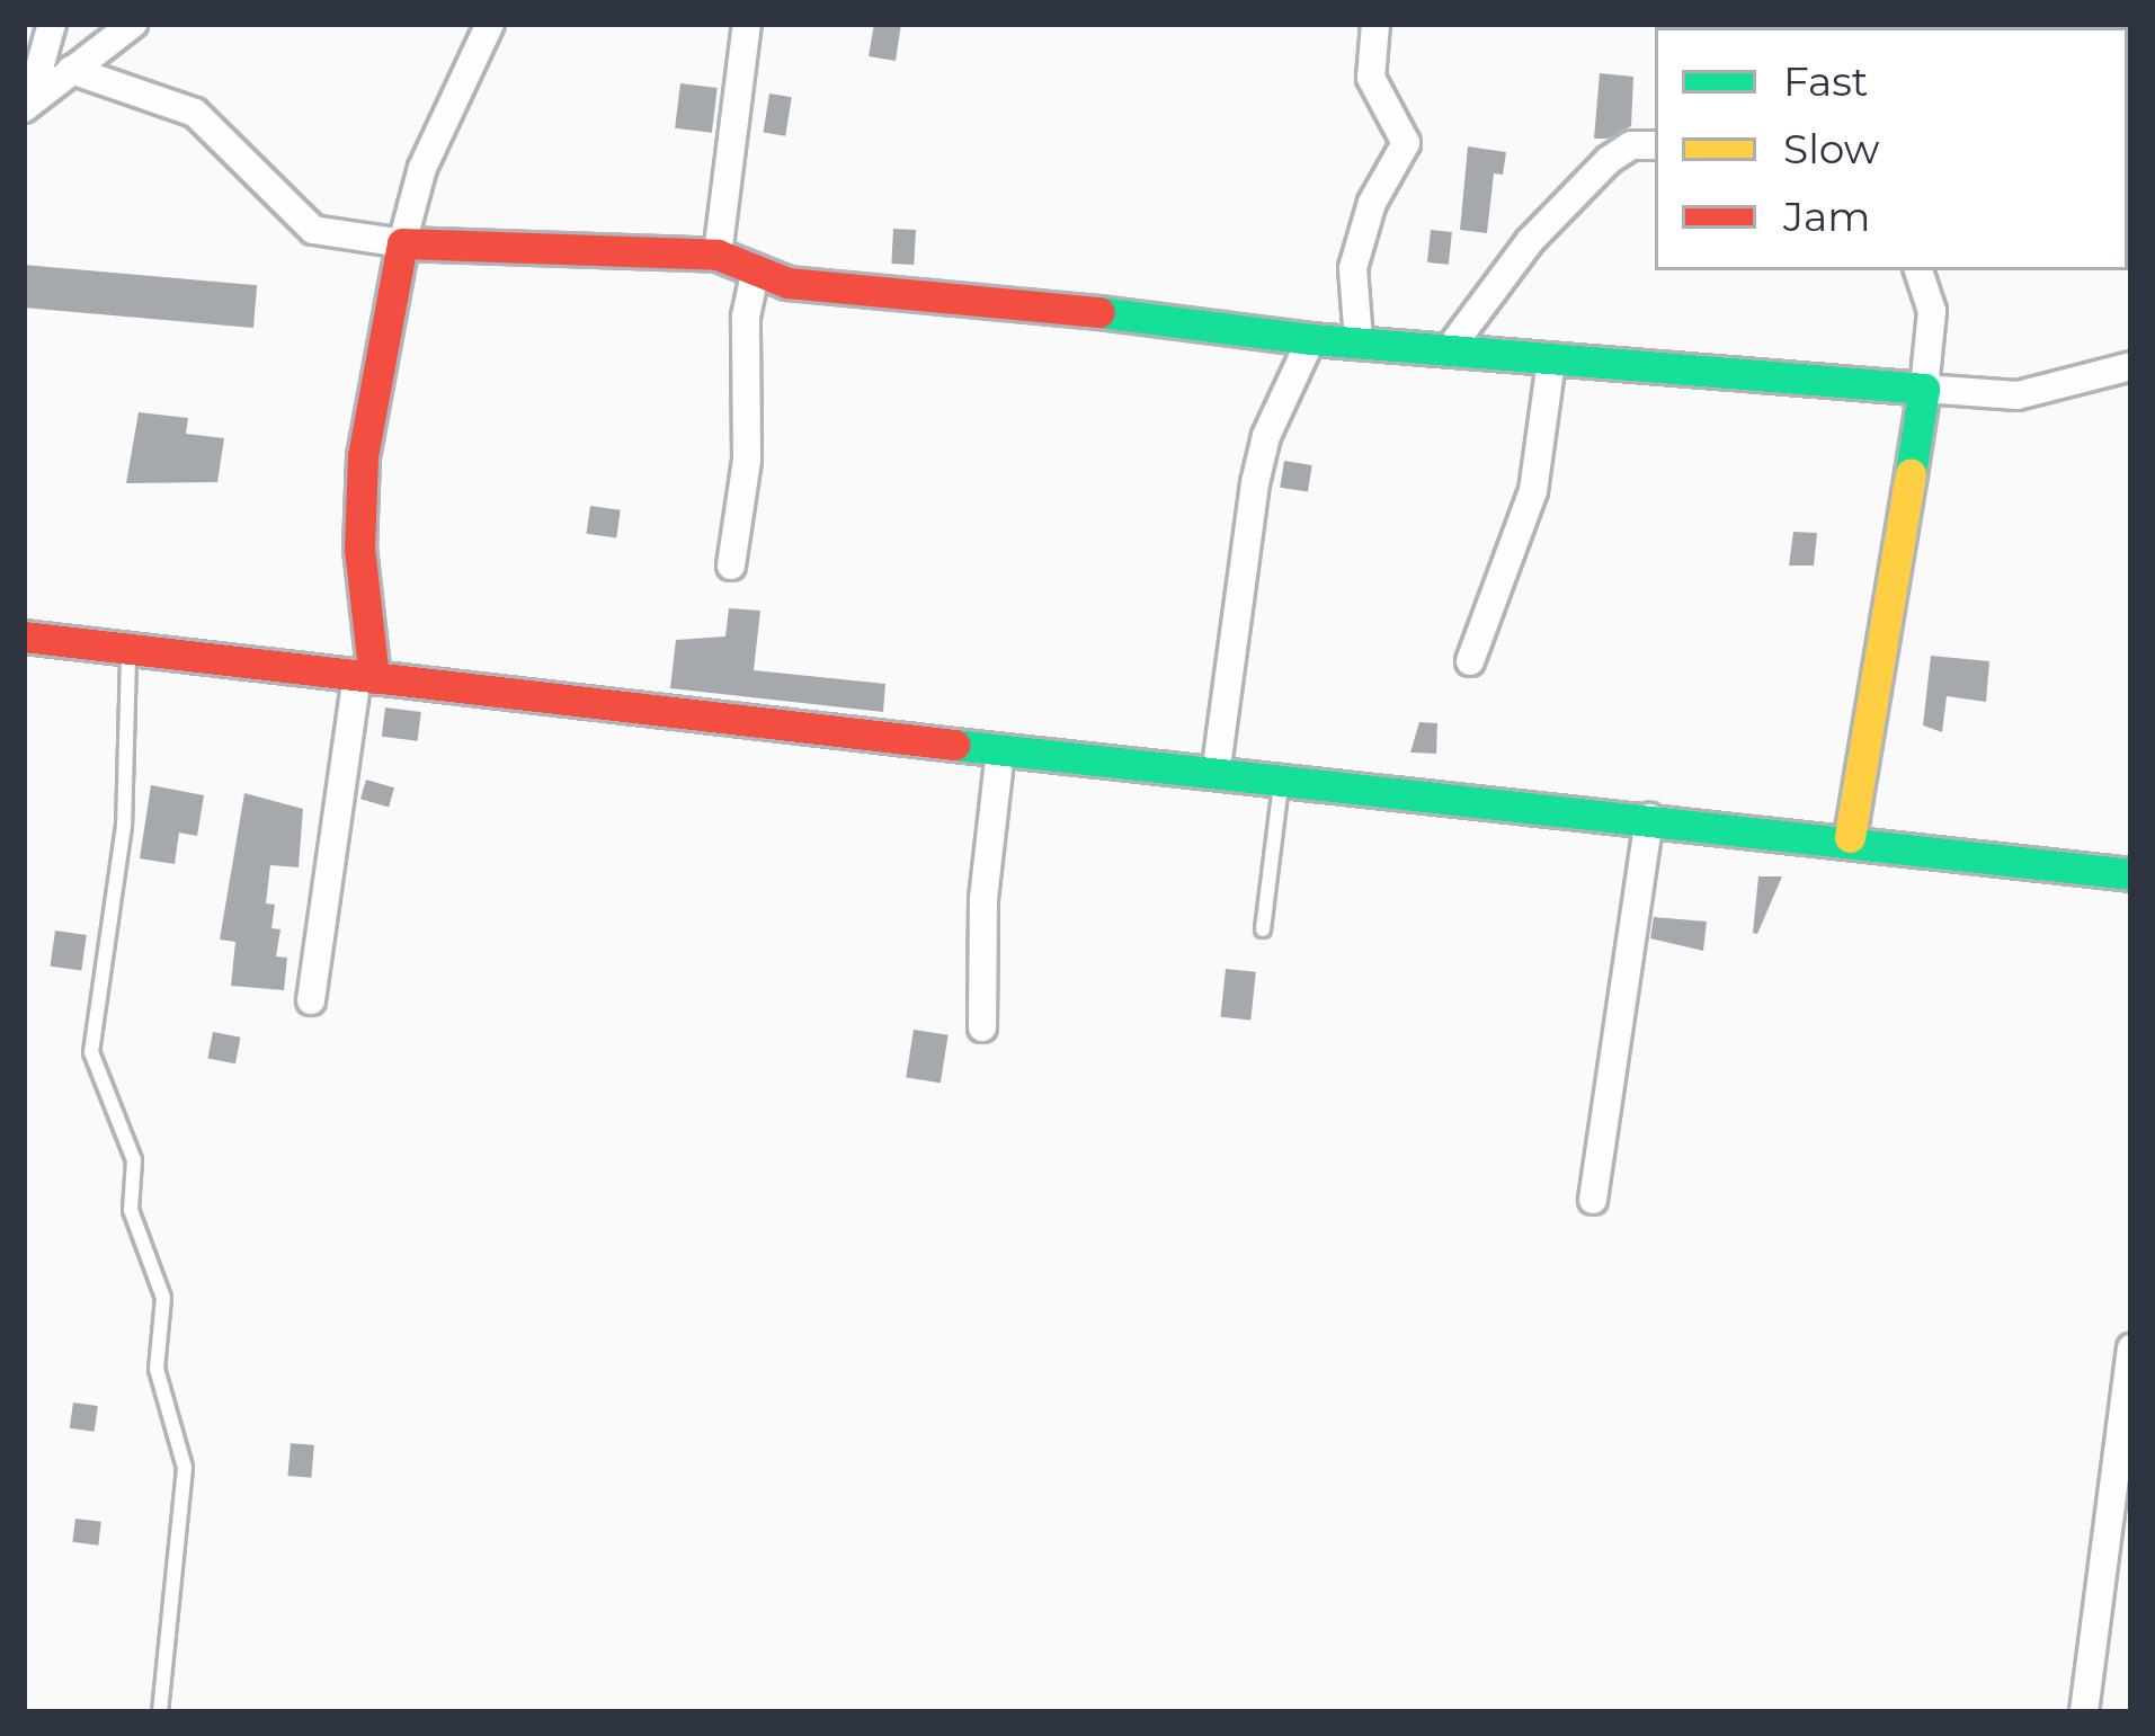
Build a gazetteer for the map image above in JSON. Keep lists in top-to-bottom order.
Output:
{
  "legend": ["Fast", "Slow", "Jam"]
}
